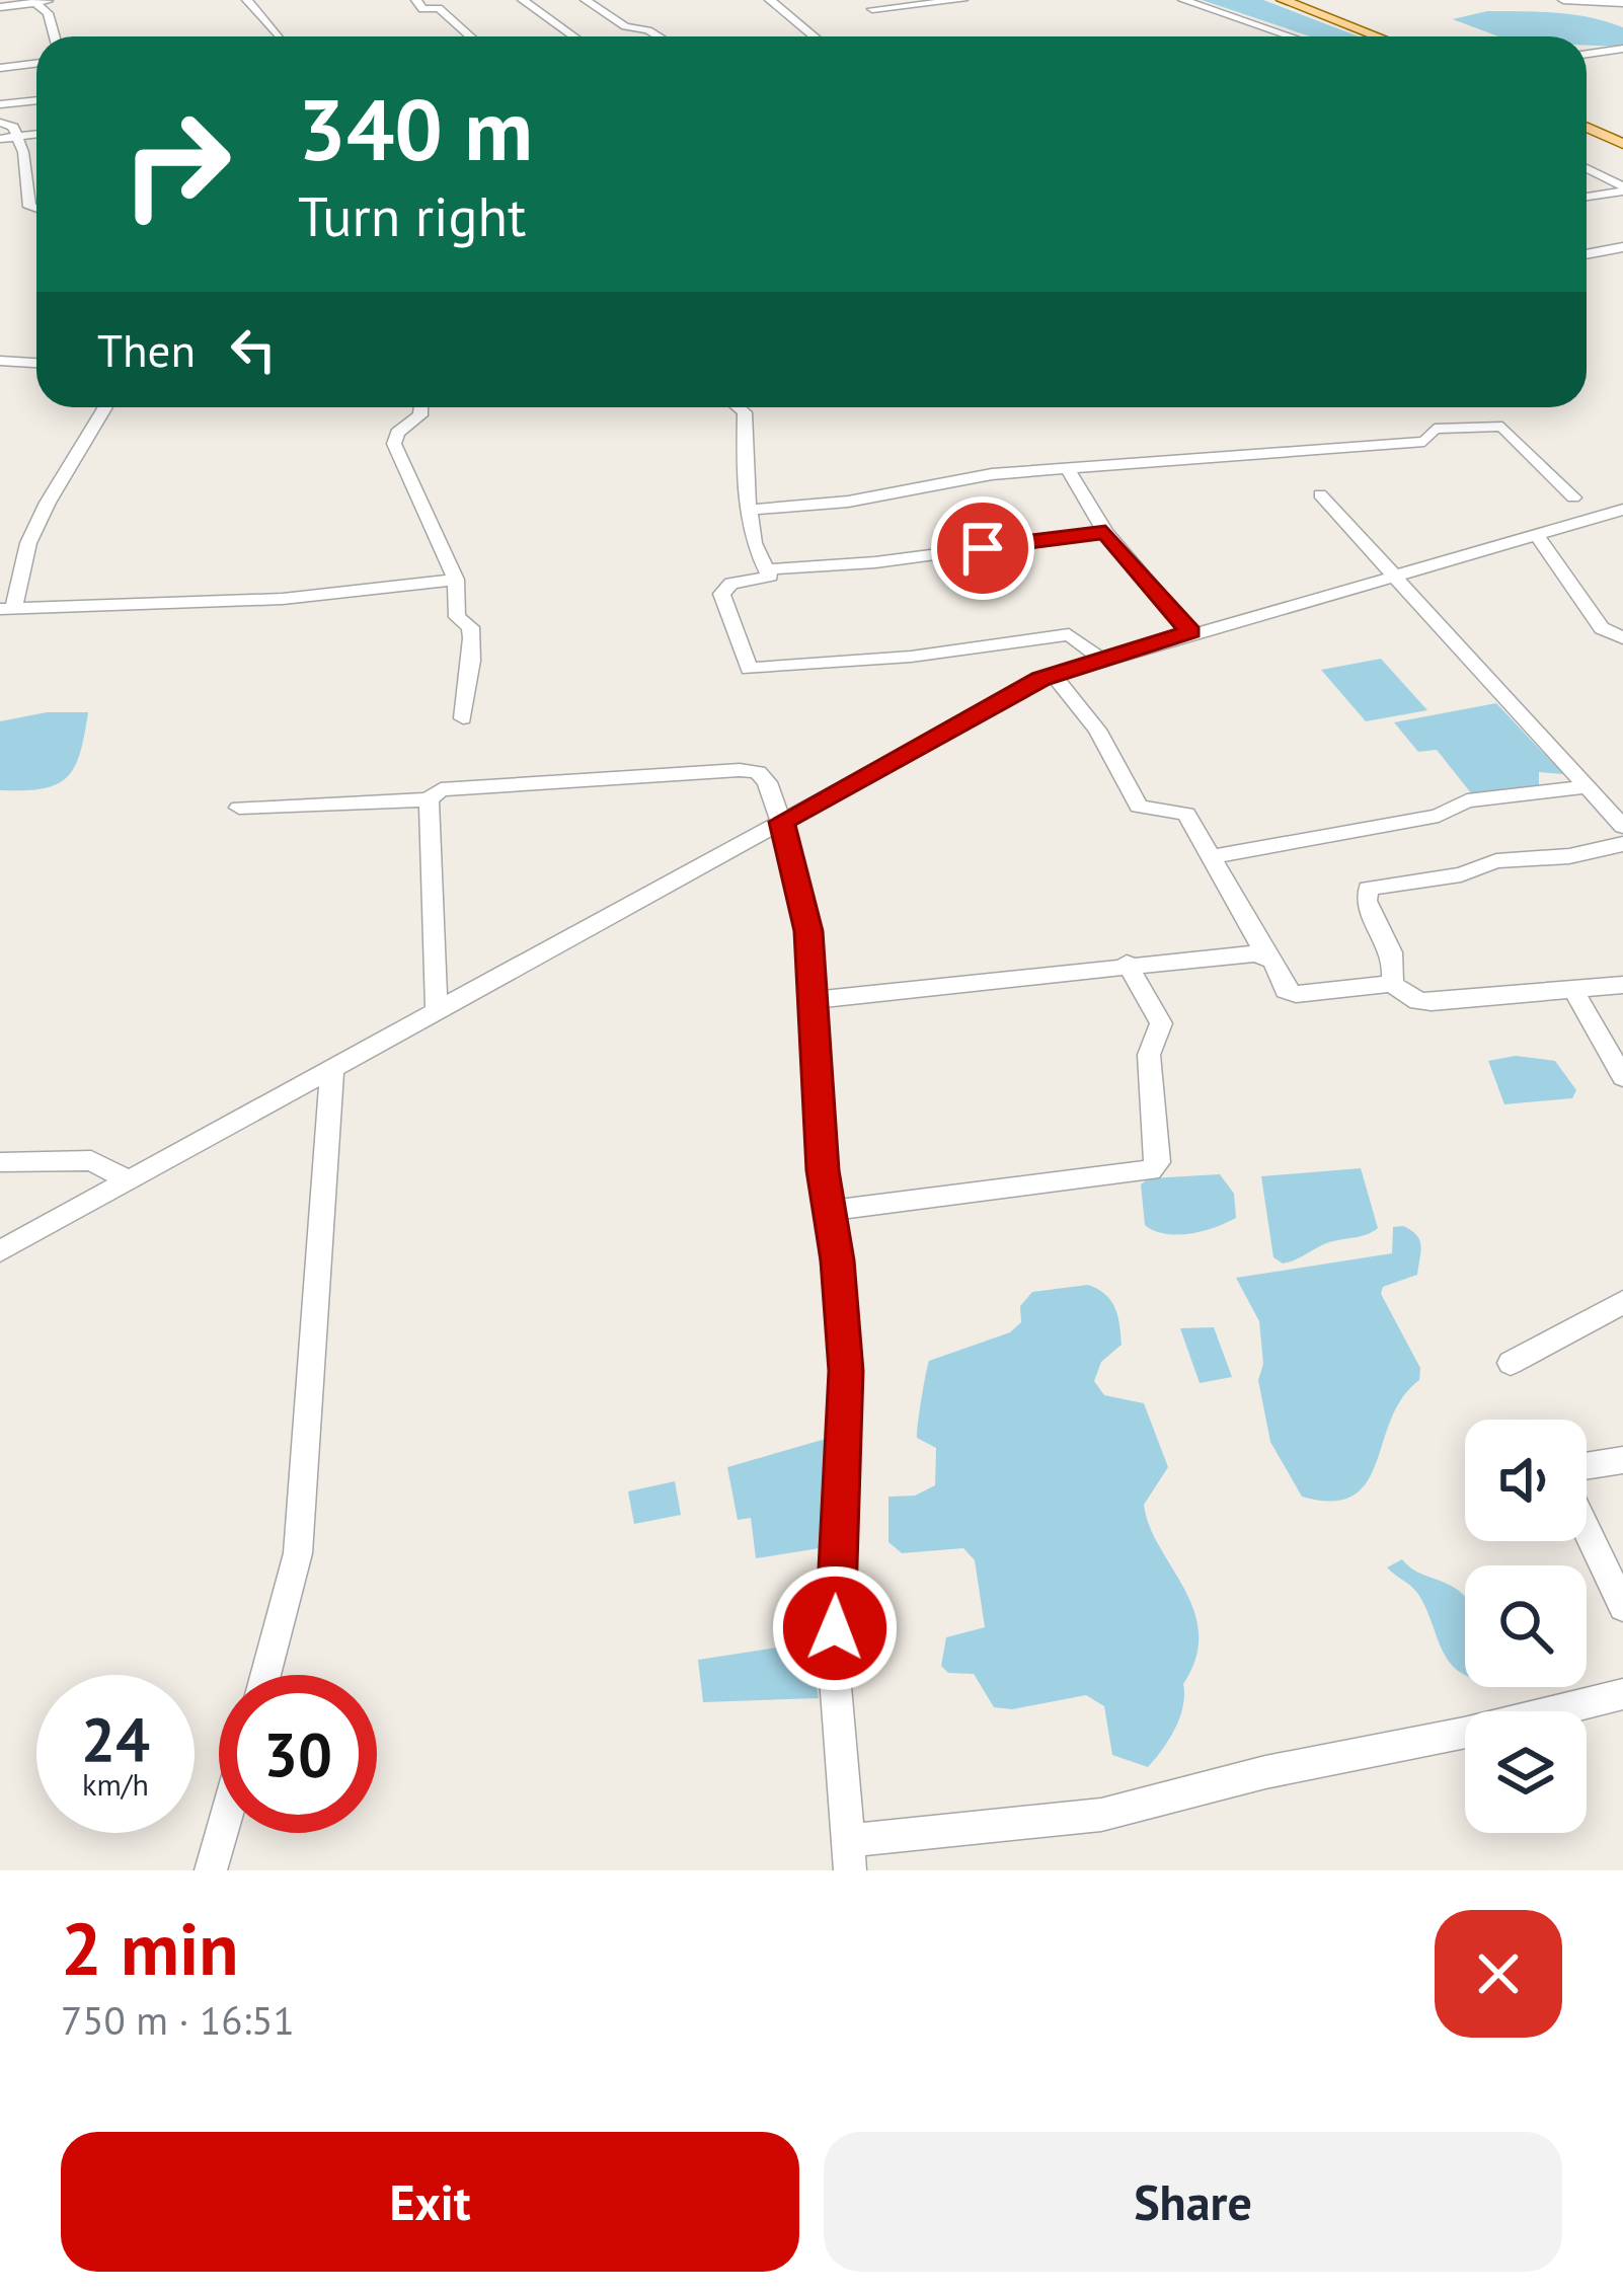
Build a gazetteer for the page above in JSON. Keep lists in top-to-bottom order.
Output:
{
  "page": {
    "turn": ["340 m", "Turn right"],
    "then": "Then",
    "speed": "24 km/h",
    "limit": "30",
    "heading": ["2 min", "750 m · 16:51"],
    "buttons": ["Exit", "Share"]
  }
}
